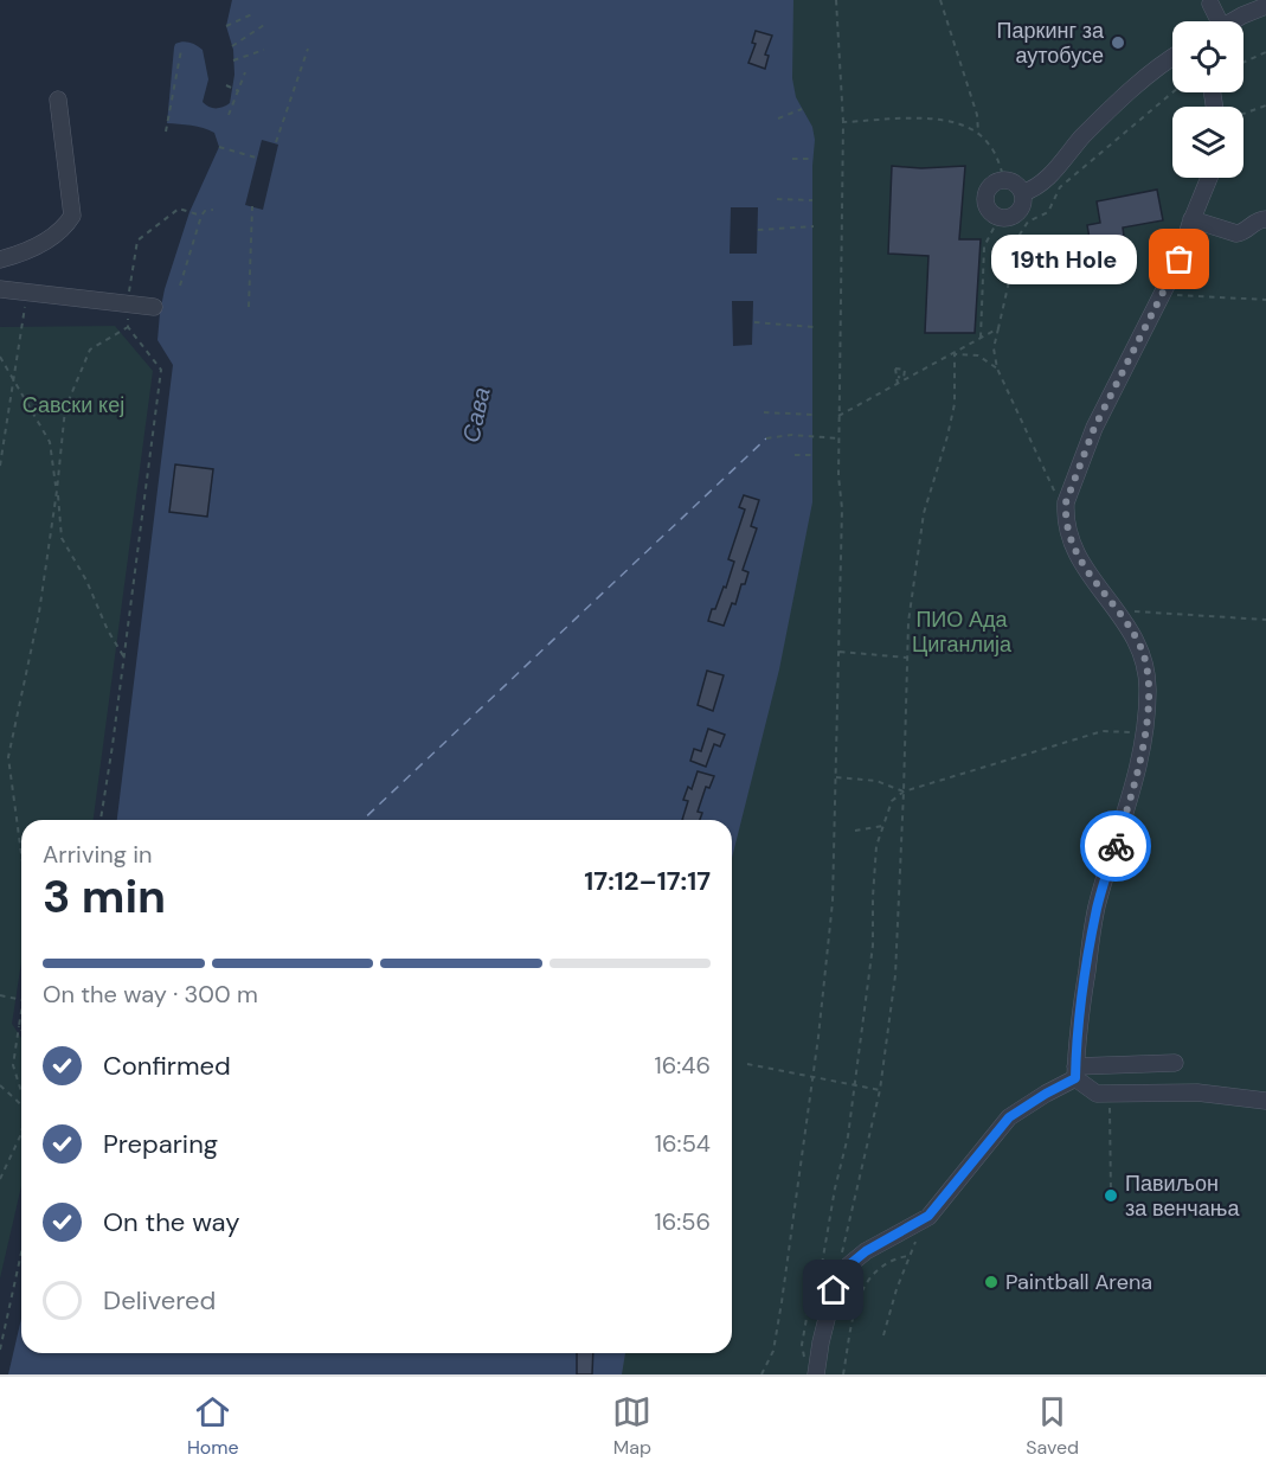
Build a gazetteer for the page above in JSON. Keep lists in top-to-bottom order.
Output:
{
  "water": ["Сава"],
  "parks": ["Савски кеј", "ПИО Ада Циганлија"],
  "places": [
    "Паркинг за аутобусе",
    "19th Hole",
    "Павиљон за венчања",
    "Paintball Arena"
  ],
  "page": {
    "bubble": "19th Hole",
    "heading": ["3 min", "Arriving in", "17:12–17:17"],
    "bar": "On the way · 300 m",
    "list": [
      ["Confirmed", "16:46"],
      ["Preparing", "16:54"],
      ["On the way", "16:56"],
      "Delivered"
    ],
    "tabs": ["Home", "Map", "Saved"]
  }
}
